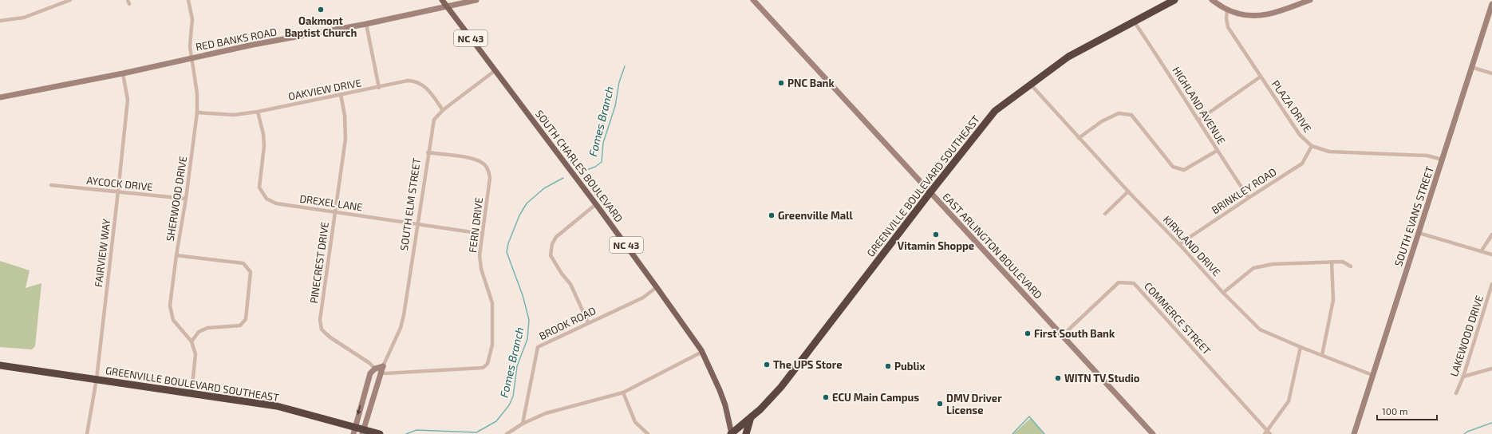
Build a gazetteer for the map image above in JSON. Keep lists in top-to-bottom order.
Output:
{
  "streets": {
    "highway": ["GREENVILLE BOULEVARD SOUTHEAST"],
    "main road": [
      "NC 43",
      "RED BANKS ROAD",
      "SOUTH CHARLES BOULEVARD",
      "SOUTH ELM STREET",
      "SOUTH EVANS STREET",
      "EAST ARLINGTON BOULEVARD"
    ],
    "street": [
      "OAKVIEW DRIVE",
      "HIGHLAND AVENUE",
      "PLAZA DRIVE",
      "AYCOCK DRIVE",
      "BRINKLEY ROAD",
      "SHERWOOD DRIVE",
      "DREXEL LANE",
      "FERN DRIVE",
      "KIRKLAND DRIVE",
      "FAIRVIEW WAY",
      "PINECREST DRIVE",
      "COMMERCE STREET",
      "BROOK ROAD",
      "LAKEWOOD DRIVE"
    ]
  },
  "crossings": [
    ["RED BANKS ROAD", "SOUTH CHARLES BOULEVARD"],
    ["RED BANKS ROAD", "SHERWOOD DRIVE"],
    ["RED BANKS ROAD", "FAIRVIEW WAY"],
    ["OAKVIEW DRIVE", "SHERWOOD DRIVE"],
    ["OAKVIEW DRIVE", "DREXEL LANE"],
    ["OAKVIEW DRIVE", "SOUTH ELM STREET"],
    ["OAKVIEW DRIVE", "PINECREST DRIVE"],
    ["HIGHLAND AVENUE", "GREENVILLE BOULEVARD SOUTHEAST"],
    ["HIGHLAND AVENUE", "BRINKLEY ROAD"],
    ["PLAZA DRIVE", "BRINKLEY ROAD"],
    ["PLAZA DRIVE", "SOUTH EVANS STREET"],
    ["SOUTH CHARLES BOULEVARD", "GREENVILLE BOULEVARD SOUTHEAST"],
    ["SOUTH CHARLES BOULEVARD", "SOUTH ELM STREET"],
    ["SOUTH CHARLES BOULEVARD", "BROOK ROAD"],
    ["AYCOCK DRIVE", "SHERWOOD DRIVE"],
    ["AYCOCK DRIVE", "FAIRVIEW WAY"],
    ["GREENVILLE BOULEVARD SOUTHEAST", "SHERWOOD DRIVE"],
    ["GREENVILLE BOULEVARD SOUTHEAST", "SOUTH ELM STREET"],
    ["GREENVILLE BOULEVARD SOUTHEAST", "EAST ARLINGTON BOULEVARD"],
    ["GREENVILLE BOULEVARD SOUTHEAST", "KIRKLAND DRIVE"],
    ["GREENVILLE BOULEVARD SOUTHEAST", "FAIRVIEW WAY"],
    ["BRINKLEY ROAD", "KIRKLAND DRIVE"],
    ["DREXEL LANE", "SOUTH ELM STREET"],
    ["DREXEL LANE", "FERN DRIVE"],
    ["DREXEL LANE", "PINECREST DRIVE"],
    ["SOUTH ELM STREET", "FERN DRIVE"],
    ["SOUTH EVANS STREET", "KIRKLAND DRIVE"],
    ["EAST ARLINGTON BOULEVARD", "COMMERCE STREET"]
  ],
  "water": ["Fomes Branch"],
  "places": [
    "Oakmont Baptist Church",
    "PNC Bank",
    "Greenville Mall",
    "Vitamin Shoppe",
    "First South Bank",
    "The UPS Store",
    "Publix",
    "WITN TV Studio",
    "ECU Main Campus",
    "DMV Driver License"
  ],
  "scale_bar": "100 m"
}
